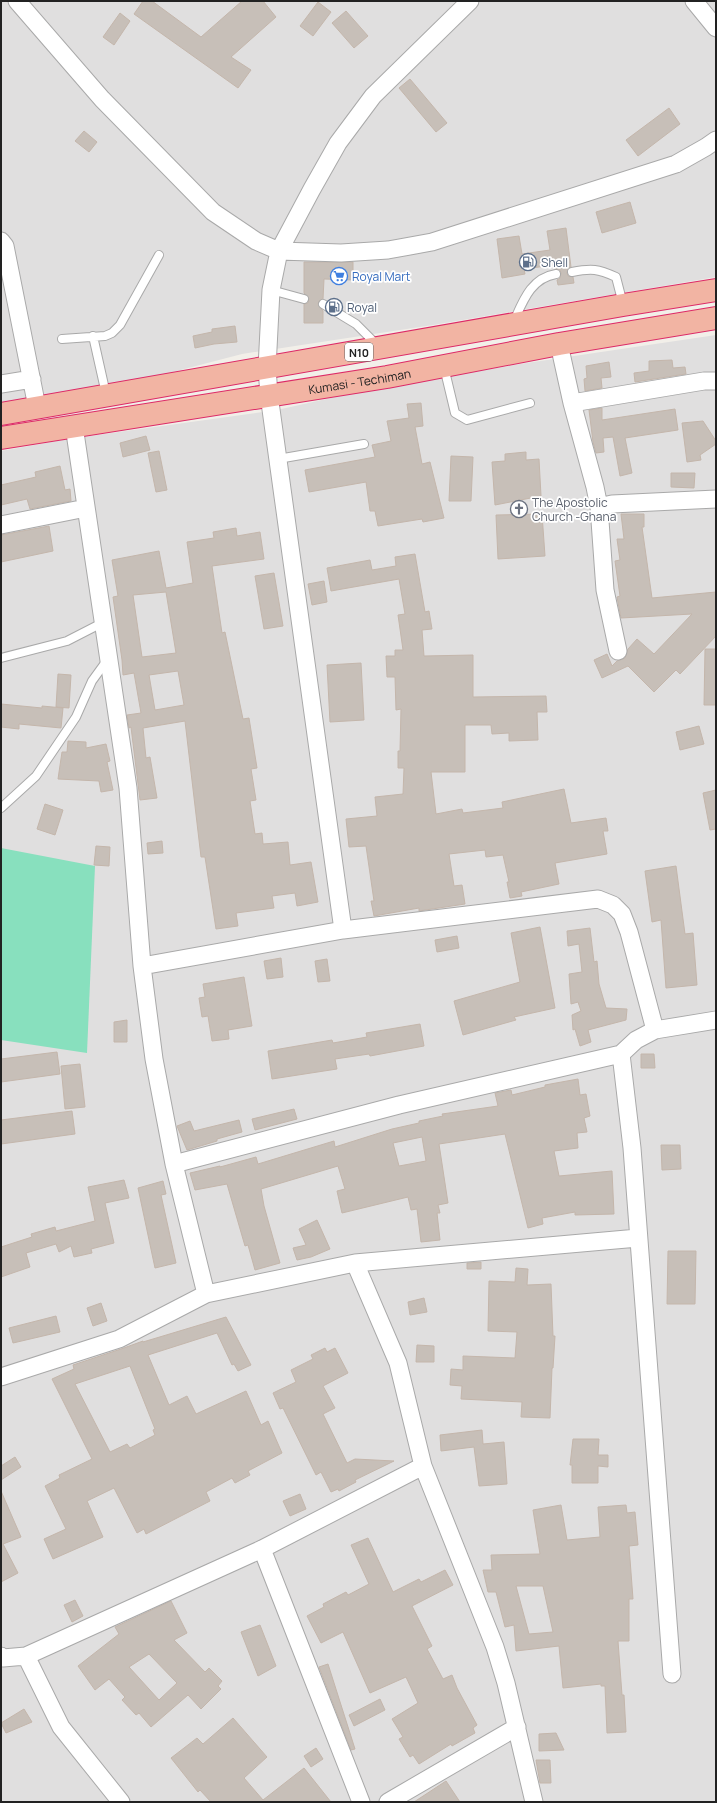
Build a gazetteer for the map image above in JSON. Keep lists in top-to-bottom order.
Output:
{
  "streets": {
    "highway": ["N10", "Kumasi - Techiman"]
  },
  "places": {
    "fuel station": ["Shell", "Royal"],
    "supermarket": ["Royal Mart"],
    "church": ["The Apostolic Church -Ghana"]
  }
}
